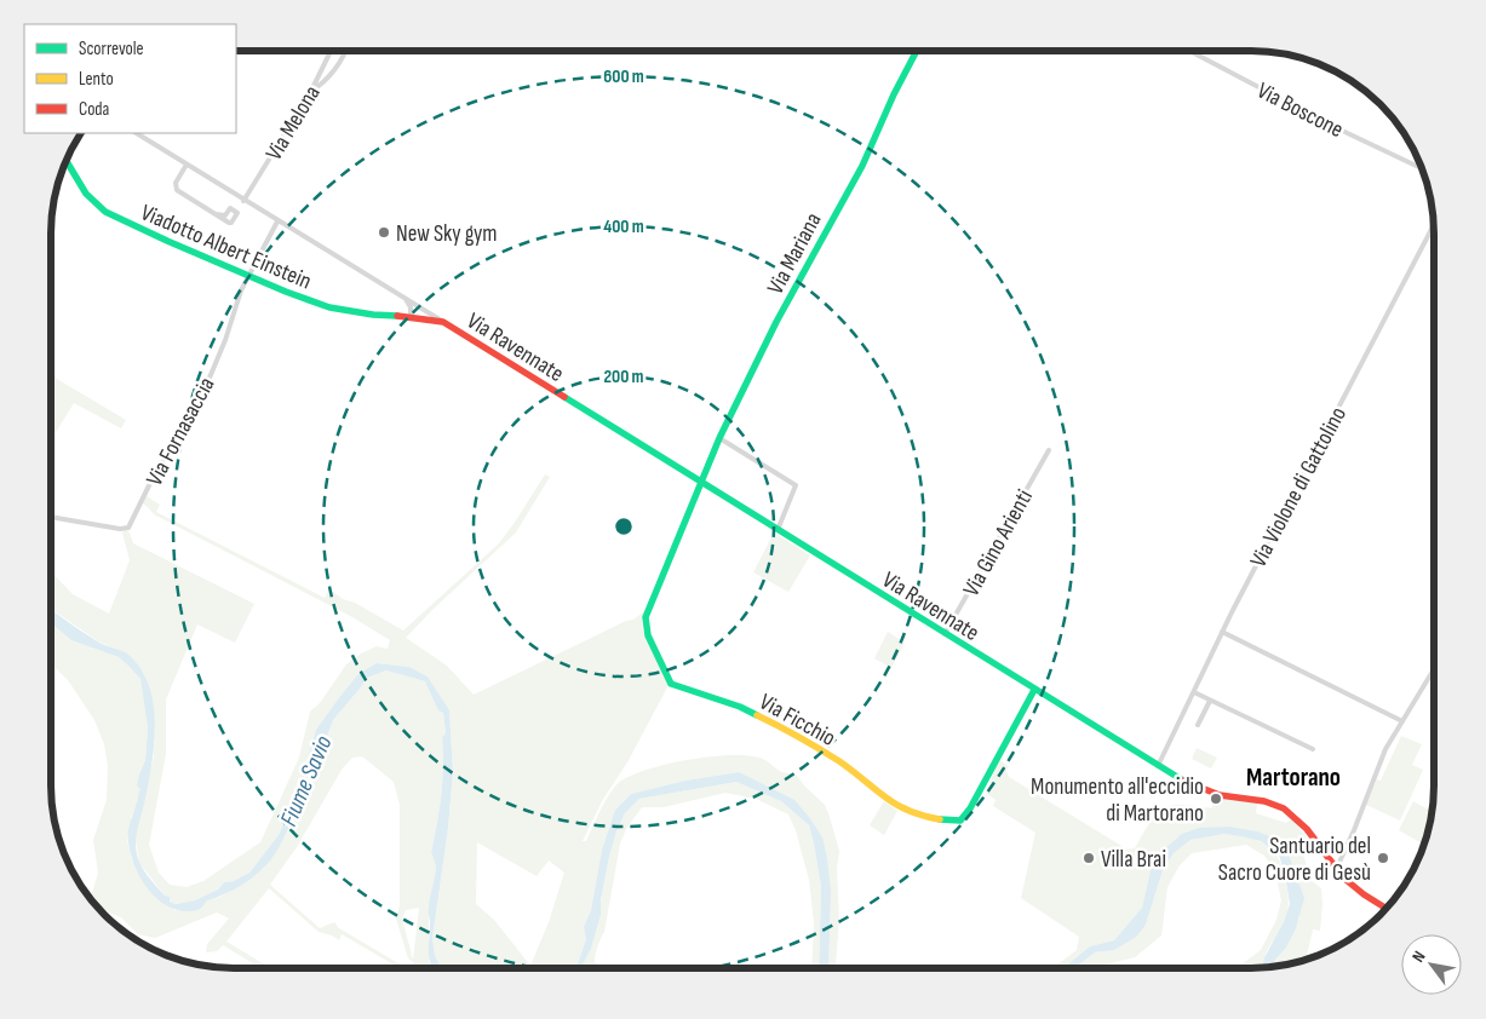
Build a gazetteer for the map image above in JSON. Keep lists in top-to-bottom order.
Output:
{
  "streets": {
    "main road": [
      "Viadotto Albert Einstein",
      "Via Mariana",
      "Via Ravennate",
      "Via Ficchio"
    ],
    "street": [
      "Via Boscone",
      "Via Melona",
      "Via Fornasaccia",
      "Via Violone di Gattolino",
      "Via Gino Arienti"
    ]
  },
  "crossings": [
    ["Via Melona", "Via Ravennate"],
    ["Viadotto Albert Einstein", "Via Ravennate"],
    ["Viadotto Albert Einstein", "Via Fornasaccia"],
    ["Via Mariana", "Via Ravennate"],
    ["Via Mariana", "Via Ficchio"],
    ["Via Ravennate", "Via Fornasaccia"],
    ["Via Ravennate", "Via Violone di Gattolino"],
    ["Via Ravennate", "Via Gino Arienti"],
    ["Via Ravennate", "Via Ficchio"]
  ],
  "districts": ["Martorano"],
  "water": ["Fiume Savio"],
  "places": [
    "New Sky gym",
    "Monumento all'eccidio di Martorano",
    "Villa Brai",
    "Santuario del Sacro Cuore di Gesù"
  ],
  "legend": ["Scorrevole", "Lento", "Coda"],
  "north": "top left",
  "rings": ["600 m", "400 m", "200 m"]
}
